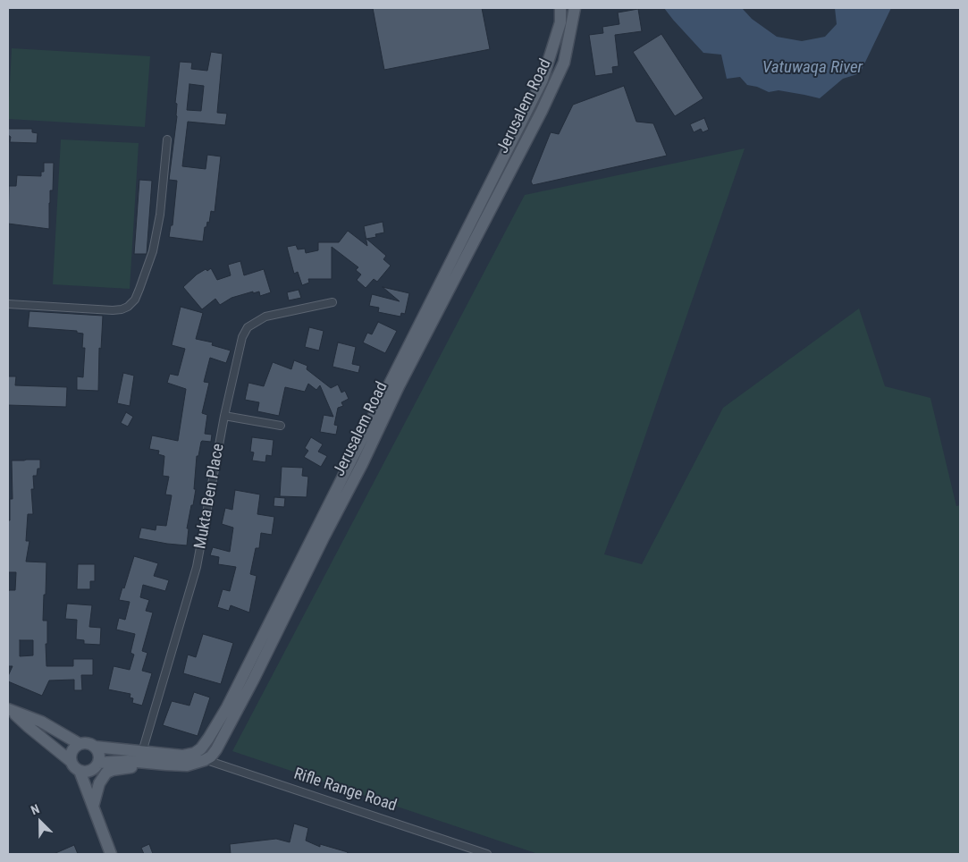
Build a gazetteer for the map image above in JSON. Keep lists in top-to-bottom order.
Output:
{
  "streets": {
    "main road": ["Jerusalem Road"],
    "street": ["Mukta Ben Place", "Rifle Range Road"]
  },
  "crossings": [
    ["Jerusalem Road", "Rifle Range Road"]
  ],
  "water": ["Vatuwaqa River"],
  "north": "top left"
}
